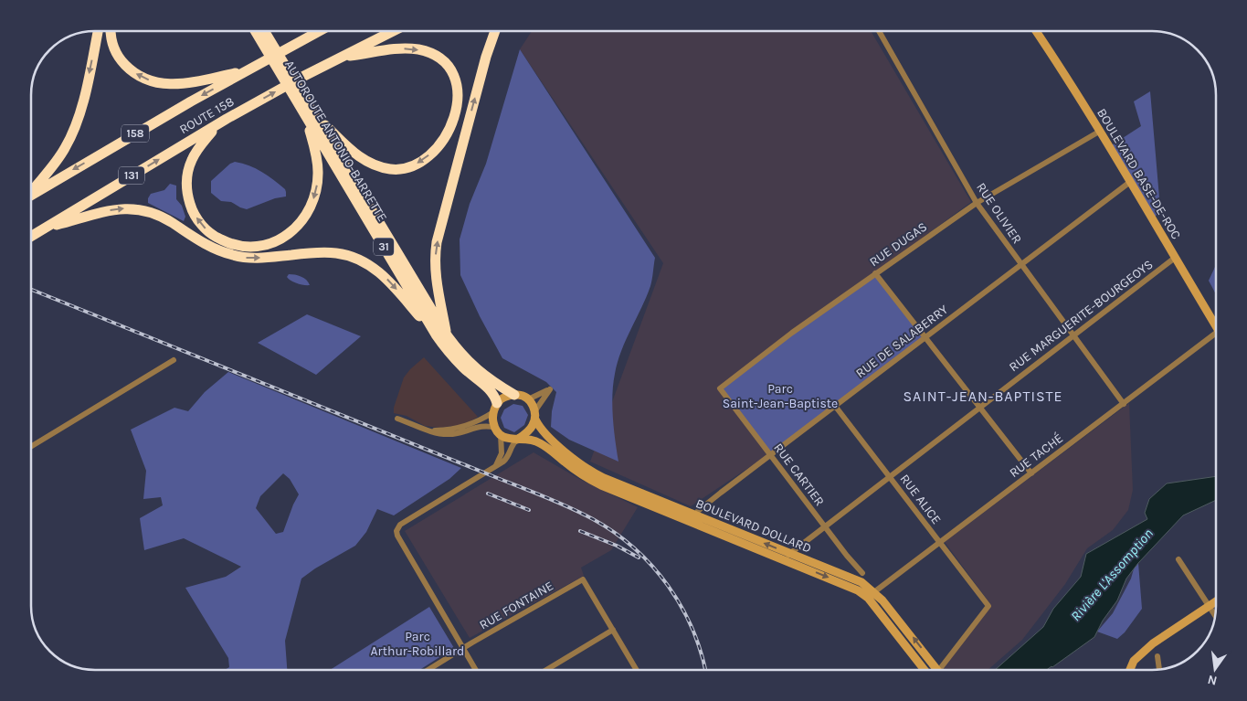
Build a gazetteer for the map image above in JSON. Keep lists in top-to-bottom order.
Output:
{
  "streets": {
    "highway": [
      "ROUTE 158",
      "158",
      "AUTOROUTE ANTONIO-BARRETTE",
      "131",
      "31"
    ],
    "main road": ["BOULEVARD BASE-DE-ROC", "BOULEVARD DOLLARD"],
    "street": [
      "RUE OLIVIER",
      "RUE DUGAS",
      "RUE MARGUERITE-BOURGEOYS",
      "RUE DE SALABERRY",
      "RUE TACHÉ",
      "RUE CARTIER",
      "RUE ALICE",
      "RUE FONTAINE"
    ]
  },
  "crossings": [
    ["AUTOROUTE ANTONIO-BARRETTE", "BOULEVARD DOLLARD"],
    ["BOULEVARD BASE-DE-ROC", "RUE DUGAS"],
    ["BOULEVARD BASE-DE-ROC", "RUE MARGUERITE-BOURGEOYS"],
    ["BOULEVARD BASE-DE-ROC", "RUE DE SALABERRY"],
    ["RUE OLIVIER", "RUE DUGAS"],
    ["RUE OLIVIER", "RUE MARGUERITE-BOURGEOYS"],
    ["RUE OLIVIER", "RUE DE SALABERRY"],
    ["RUE OLIVIER", "RUE TACHÉ"],
    ["RUE DUGAS", "RUE CARTIER"],
    ["RUE MARGUERITE-BOURGEOYS", "RUE CARTIER"],
    ["RUE MARGUERITE-BOURGEOYS", "RUE ALICE"],
    ["RUE MARGUERITE-BOURGEOYS", "BOULEVARD DOLLARD"],
    ["RUE DE SALABERRY", "RUE CARTIER"],
    ["RUE DE SALABERRY", "RUE ALICE"],
    ["RUE DE SALABERRY", "BOULEVARD DOLLARD"],
    ["RUE TACHÉ", "RUE ALICE"],
    ["RUE TACHÉ", "BOULEVARD DOLLARD"]
  ],
  "districts": ["SAINT-JEAN-BAPTISTE"],
  "water": ["Rivière L'Assomption"],
  "parks": ["Parc Saint-Jean-Baptiste", "Parc Arthur-Robillard"],
  "north": "bottom"
}
